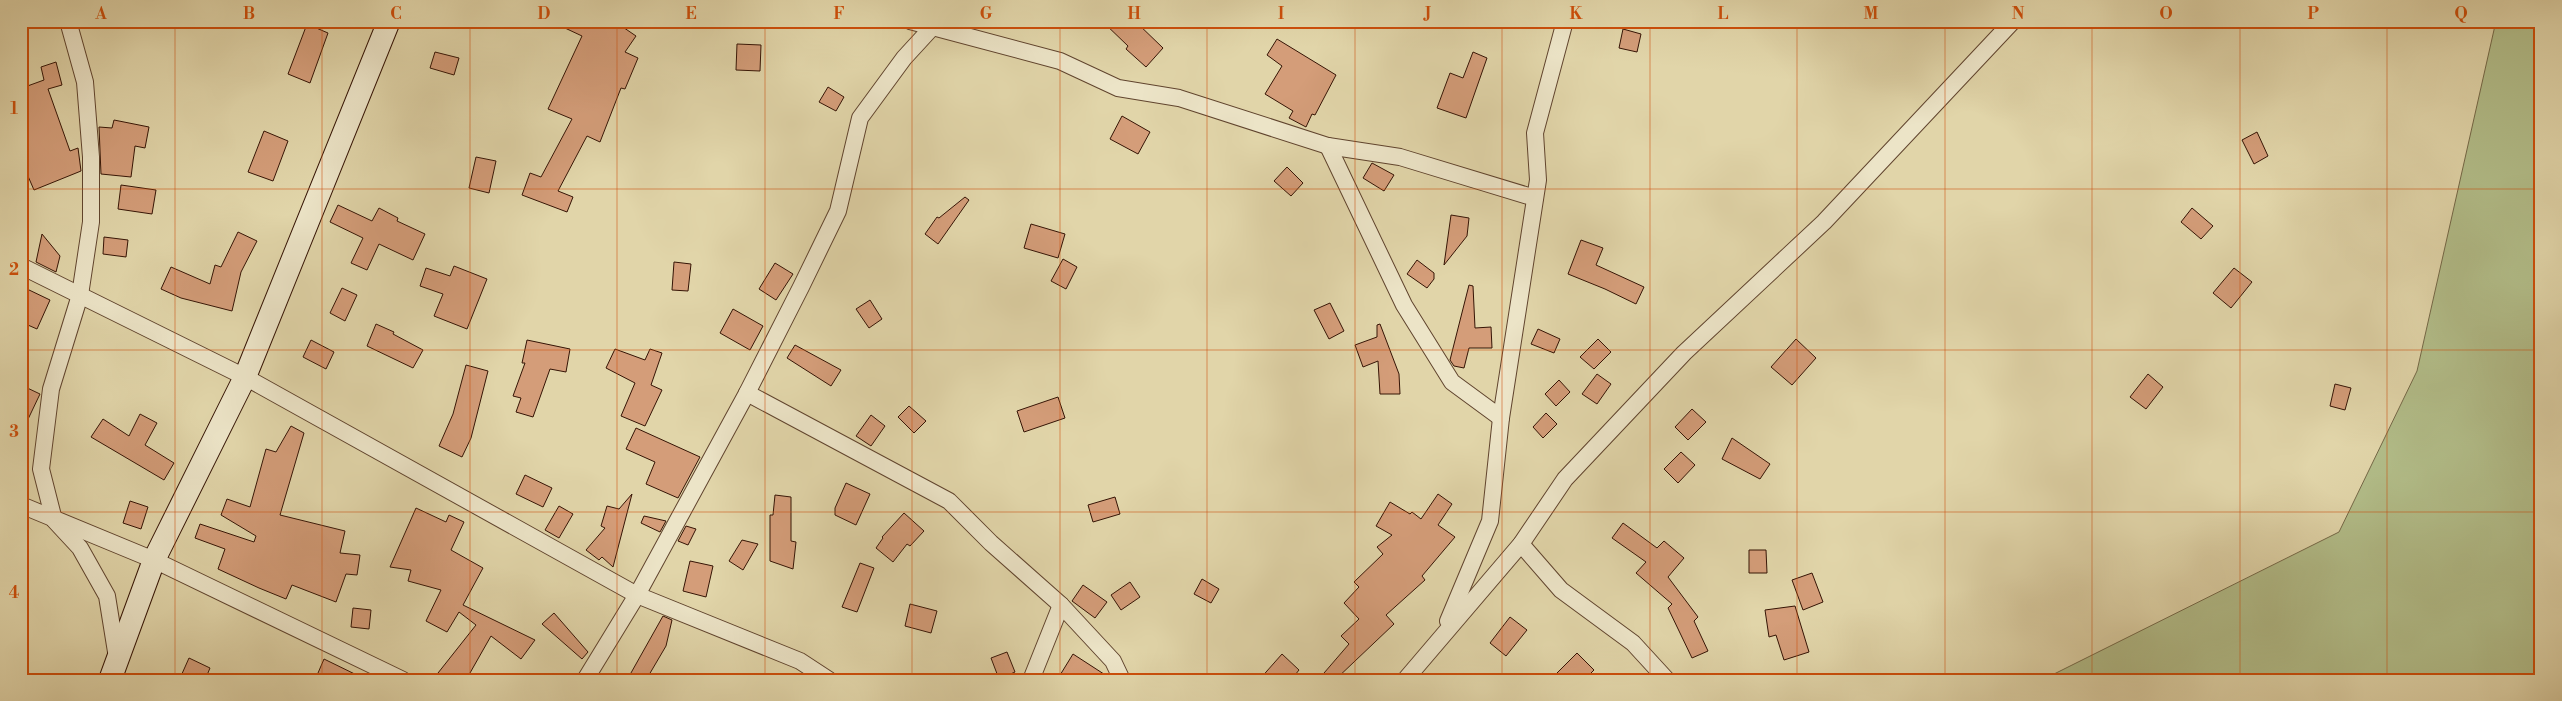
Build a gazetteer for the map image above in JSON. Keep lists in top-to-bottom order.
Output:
{
  "grid": {
    "columns": [
      "A",
      "B",
      "C",
      "D",
      "E",
      "F",
      "G",
      "H",
      "I",
      "J",
      "K",
      "L",
      "M",
      "N",
      "O",
      "P",
      "Q"
    ],
    "rows": [
      "1",
      "2",
      "3",
      "4"
    ]
  }
}
